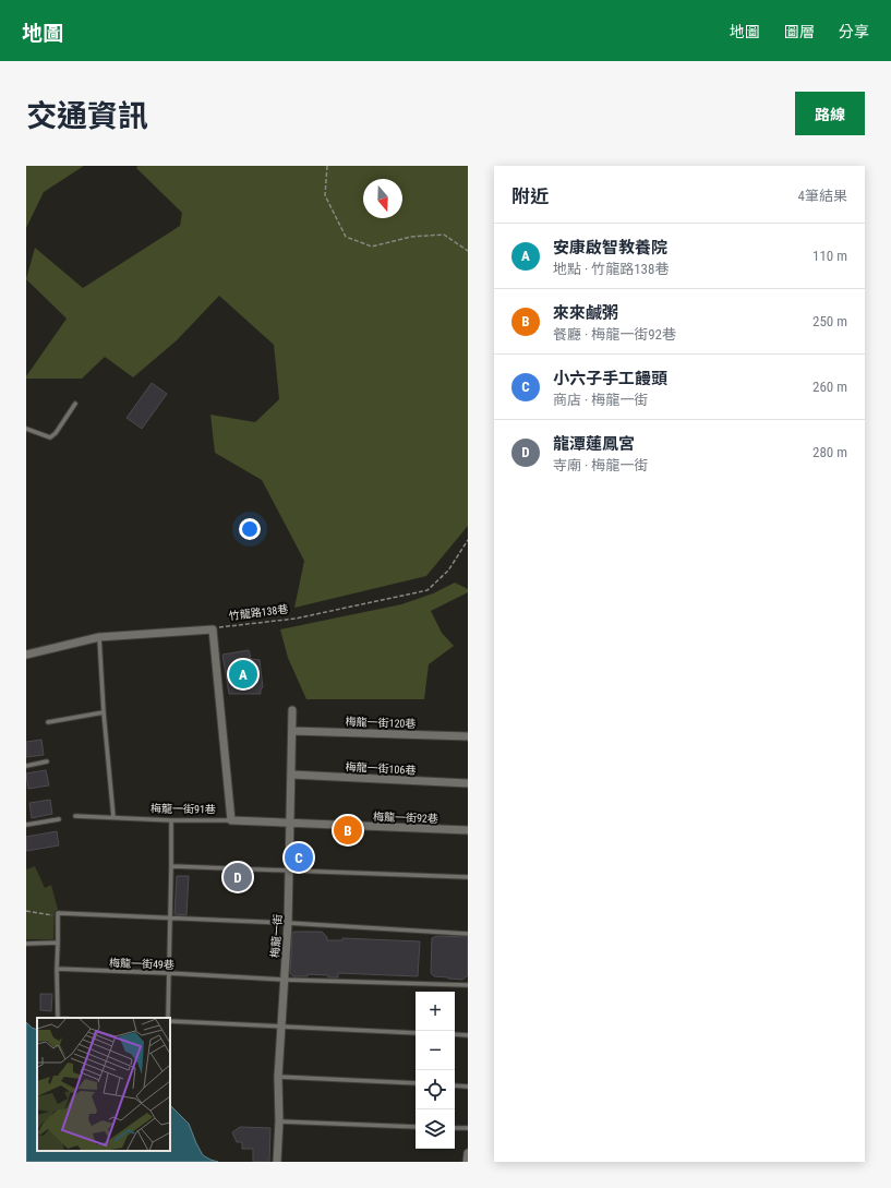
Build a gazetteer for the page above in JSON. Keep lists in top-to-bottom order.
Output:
{
  "streets": {
    "street": [
      "梅龍一街120巷",
      "梅龍一街106巷",
      "梅龍一街91巷",
      "梅龍一街92巷",
      "梅龍一街"
    ],
    "lane": ["梅龍一街49巷"],
    "path": ["竹龍路138巷"]
  },
  "crossings": [
    ["梅龍一街120巷", "梅龍一街"],
    ["梅龍一街106巷", "梅龍一街"],
    ["梅龍一街91巷", "梅龍一街92巷"],
    ["梅龍一街91巷", "梅龍一街"],
    ["梅龍一街92巷", "梅龍一街"],
    ["梅龍一街", "梅龍一街49巷"]
  ],
  "north": "bottom",
  "page": {
    "header": "地圖",
    "nav": ["地圖", "圖層", "分享"],
    "title": "交通資訊",
    "buttons": "路線",
    "heading": ["附近", "4筆結果"],
    "list": [
      {
        "mark": "A",
        "name": "安康啟智教養院",
        "note": "地點 · 竹龍路138巷",
        "value": "110 m"
      },
      {
        "mark": "B",
        "name": "來來鹹粥",
        "note": "餐廳 · 梅龍一街92巷",
        "value": "250 m"
      },
      {
        "mark": "C",
        "name": "小六子手工饅頭",
        "note": "商店 · 梅龍一街",
        "value": "260 m"
      },
      {
        "mark": "D",
        "name": "龍潭蓮鳳宮",
        "note": "寺廟 · 梅龍一街",
        "value": "280 m"
      }
    ],
    "pins": [
      "A",
      "B",
      "C",
      "D"
    ],
    "map_buttons": ["+", "−"]
  }
}
